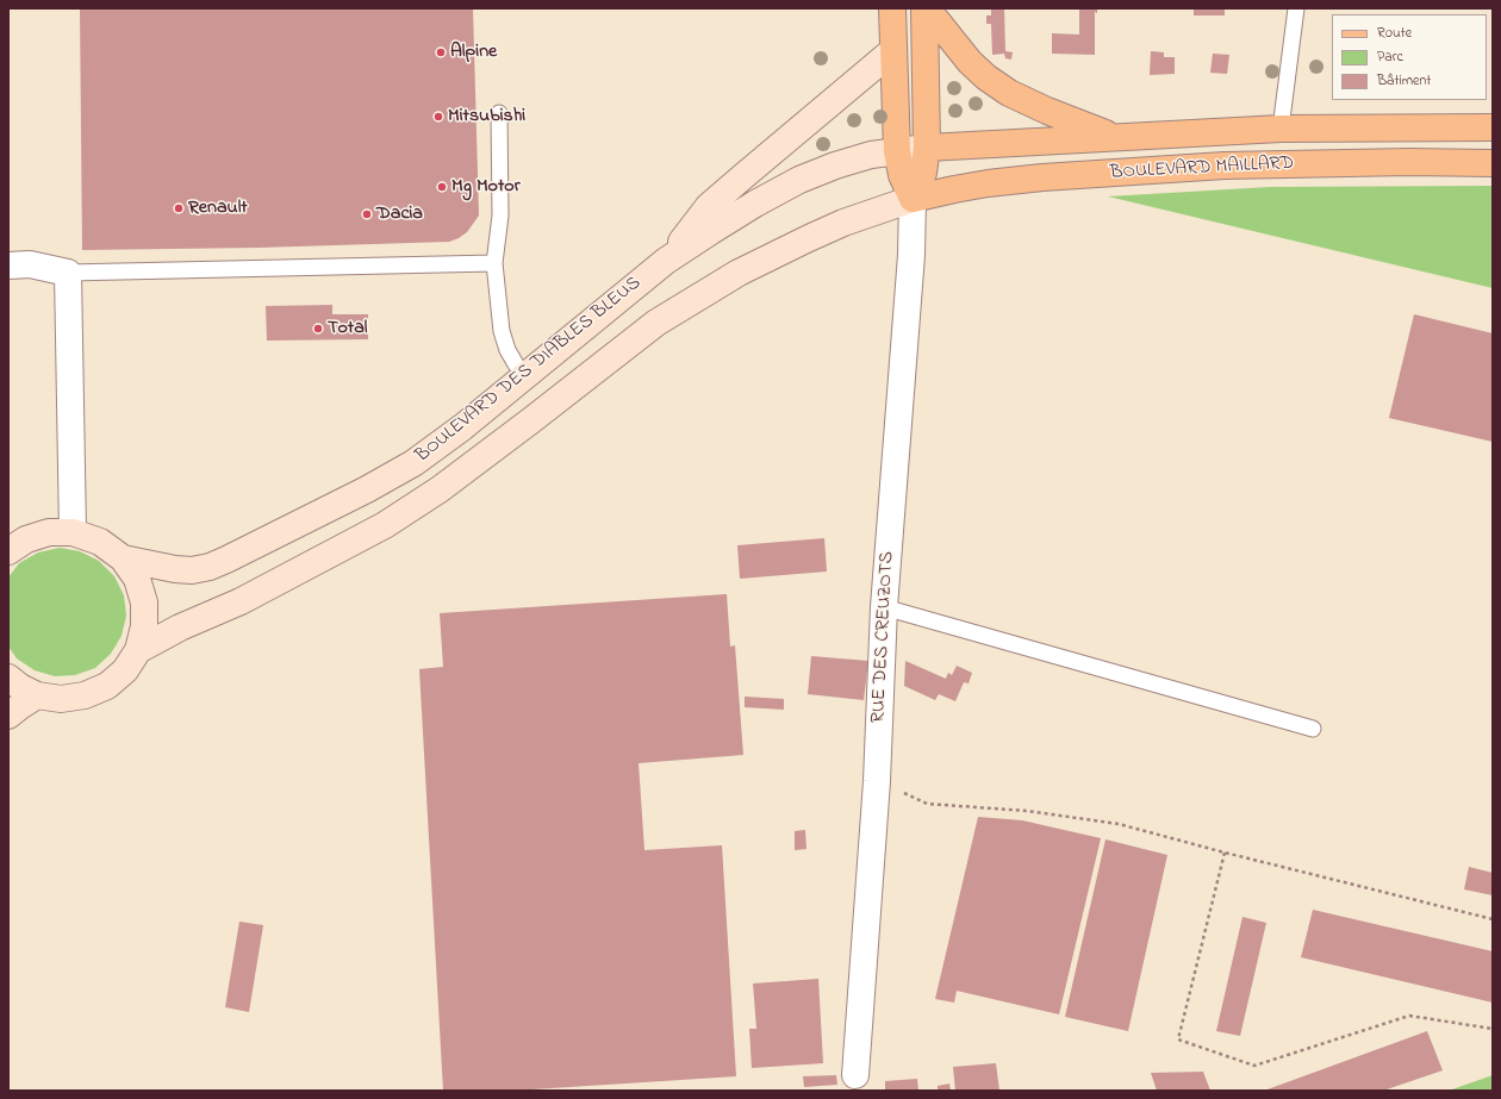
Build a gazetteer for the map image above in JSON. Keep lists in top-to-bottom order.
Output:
{
  "streets": {
    "main road": ["BOULEVARD MAILLARD", "BOULEVARD DES DIABLES BLEUS"],
    "street": ["RUE DES CREUZOTS"]
  },
  "crossings": [
    ["BOULEVARD MAILLARD", "BOULEVARD DES DIABLES BLEUS"],
    ["BOULEVARD MAILLARD", "RUE DES CREUZOTS"],
    ["BOULEVARD DES DIABLES BLEUS", "RUE DES CREUZOTS"]
  ],
  "places": [
    "Alpine",
    "Mitsubishi",
    "Mg Motor",
    "Renault",
    "Dacia",
    "Total"
  ],
  "legend": ["Route", "Parc", "Bâtiment"]
}
